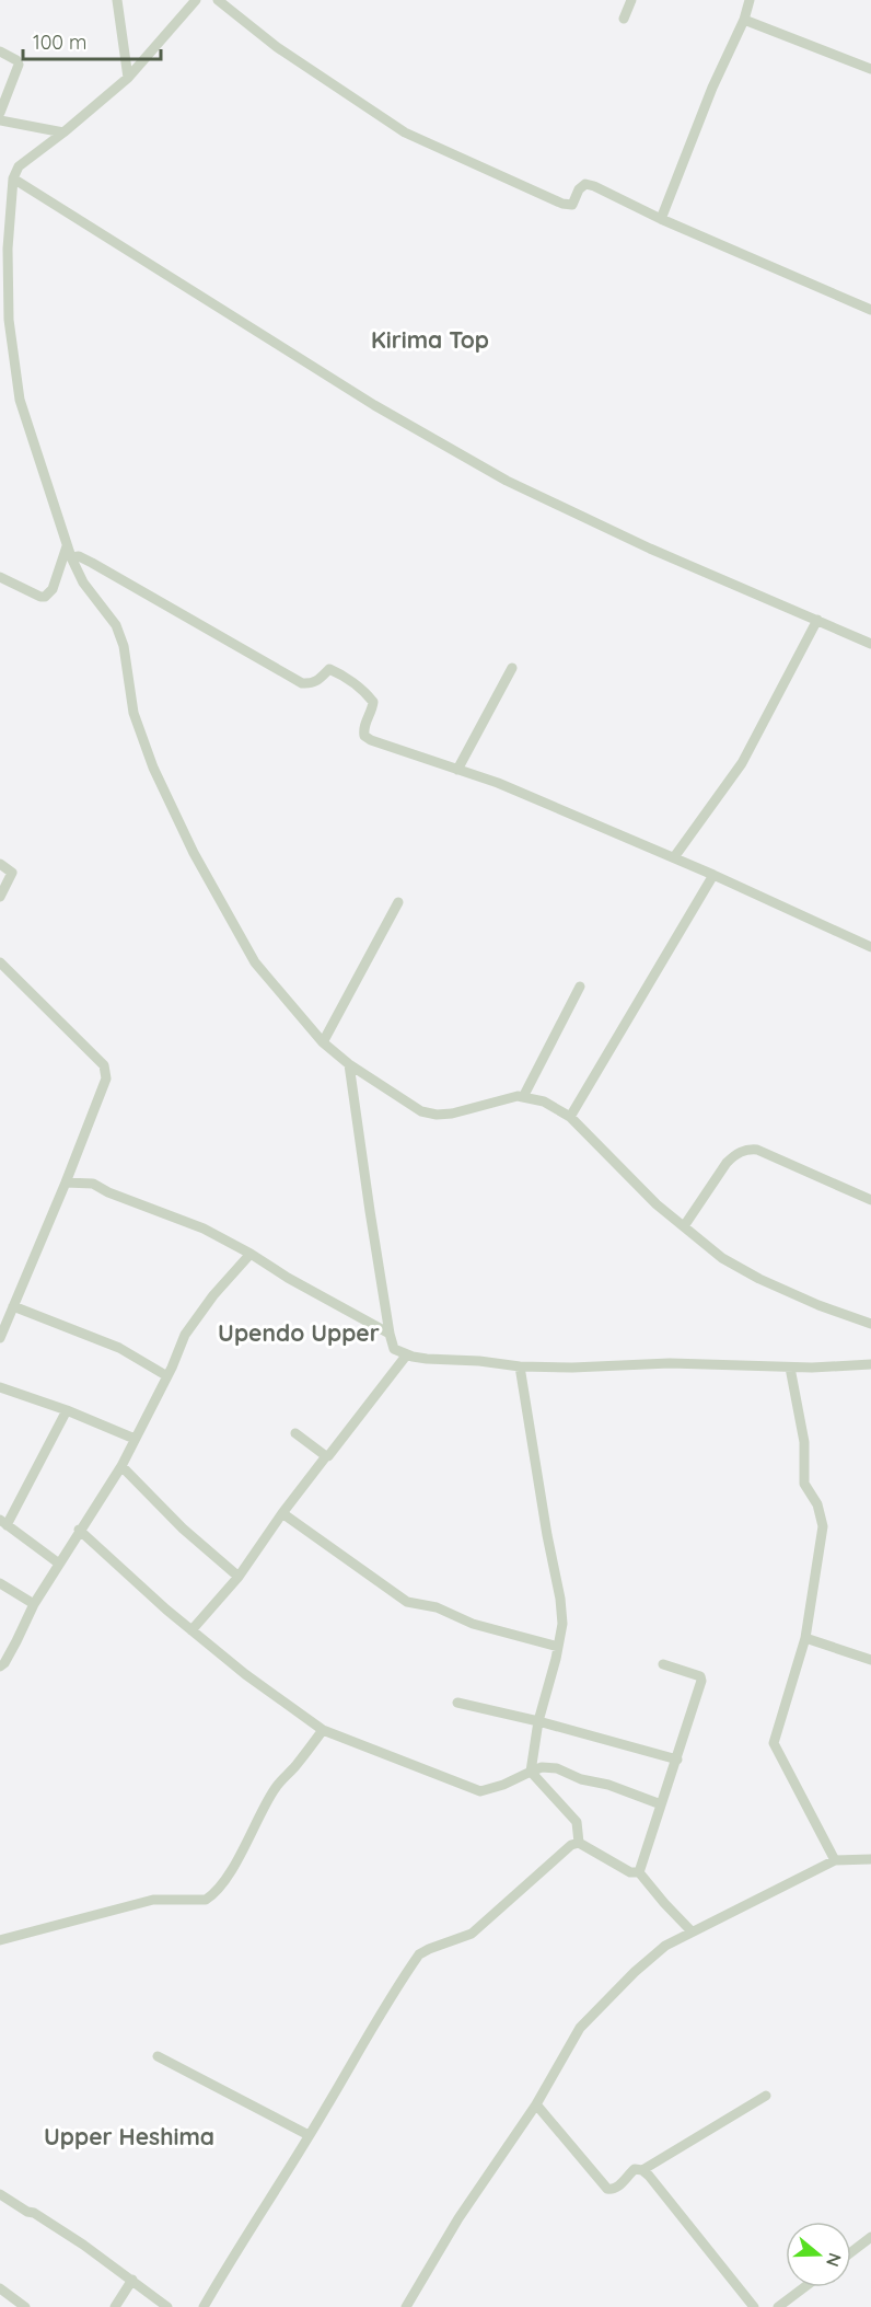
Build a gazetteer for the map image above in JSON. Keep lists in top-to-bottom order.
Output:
{
  "districts": ["Kirima Top", "Upendo Upper", "Upper Heshima"],
  "scale_bar": "100 m",
  "north": "right"
}
